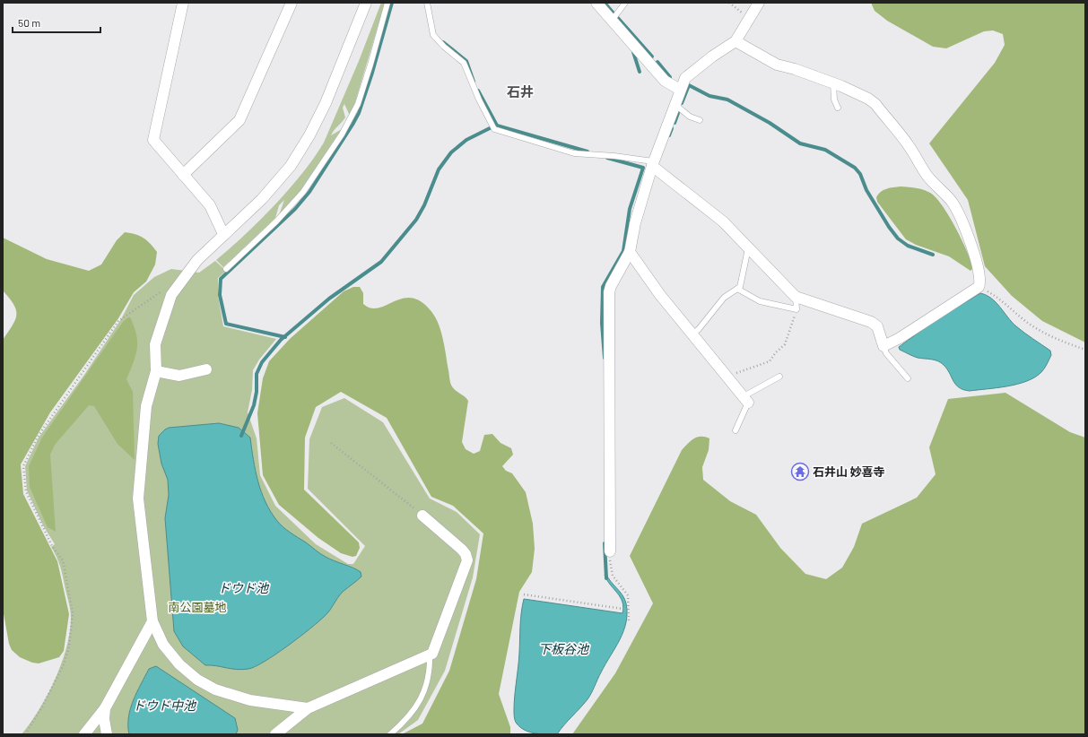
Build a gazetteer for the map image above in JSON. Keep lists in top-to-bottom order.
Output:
{
  "districts": ["石井"],
  "water": ["ドウド池", "下板谷池", "ドウド中池"],
  "parks": ["南公園墓地"],
  "places": {
    "temple": ["石井山 妙喜寺"]
  },
  "scale_bar": "50 m"
}
